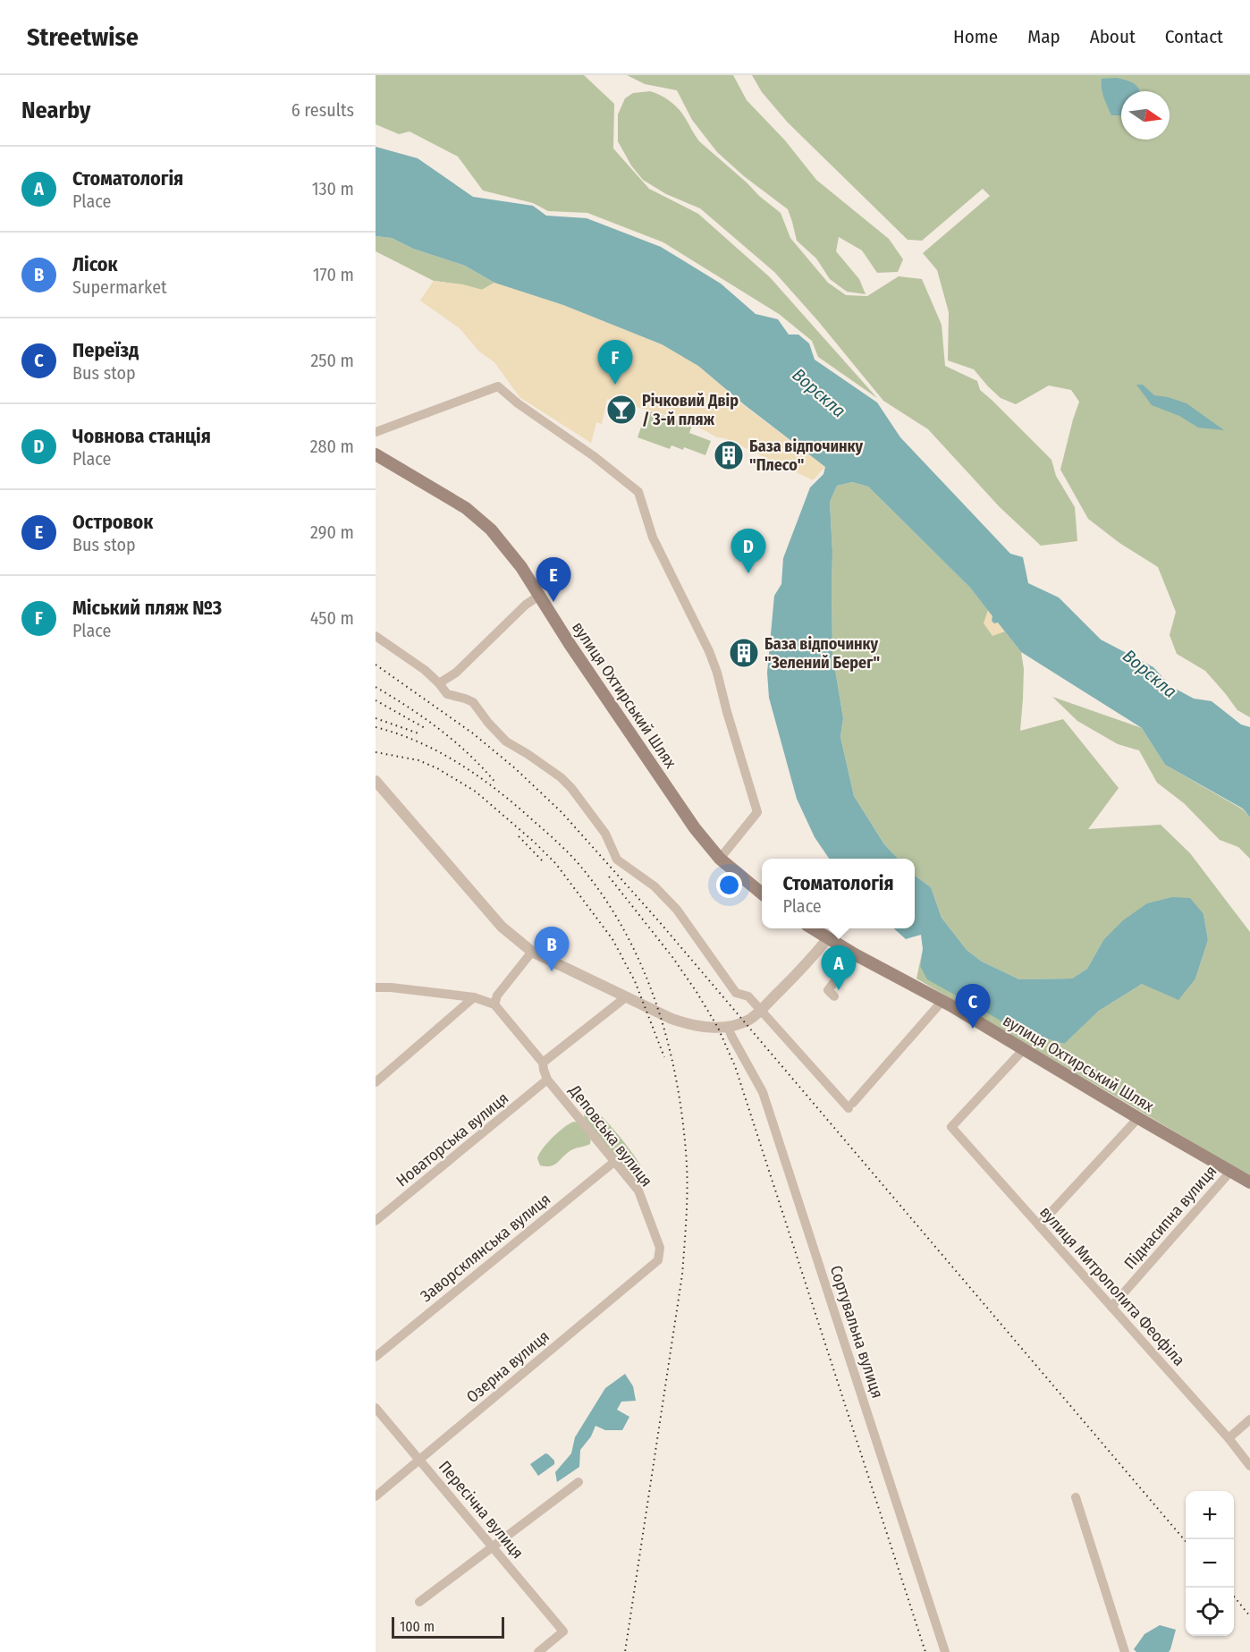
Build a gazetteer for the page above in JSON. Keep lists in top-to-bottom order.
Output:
{
  "streets": {
    "main road": ["вулиця Охтирський Шлях"],
    "street": [
      "Деповська вулиця",
      "Новаторська вулиця",
      "Піднасипна вулиця",
      "Заворсклянська вулиця",
      "вулиця Митрополита Феофіла",
      "Сортувальна вулиця",
      "Озерна вулиця",
      "Пересічна вулиця"
    ]
  },
  "crossings": [
    ["вулиця Охтирський Шлях", "Піднасипна вулиця"],
    ["вулиця Охтирський Шлях", "вулиця Митрополита Феофіла"],
    ["Деповська вулиця", "Новаторська вулиця"],
    ["Деповська вулиця", "Заворсклянська вулиця"],
    ["Деповська вулиця", "Озерна вулиця"],
    ["Піднасипна вулиця", "вулиця Митрополита Феофіла"],
    ["Озерна вулиця", "Пересічна вулиця"]
  ],
  "water": ["Ворскла"],
  "places": {
    "bar": ["Річковий Двір / 3-й пляж"],
    "building": ["База відпочинку \"Плесо\"", "База відпочинку \"Зелений Берег\""]
  },
  "scale_bar": "100 m",
  "north": "right",
  "page": {
    "header": "Streetwise",
    "nav": [
      "Home",
      "Map",
      "About",
      "Contact"
    ],
    "heading": ["Nearby", "6 results"],
    "list": [
      {
        "mark": "A",
        "name": "Стоматологія",
        "note": "Place",
        "value": "130 m"
      },
      {
        "mark": "B",
        "name": "Лісок",
        "note": "Supermarket",
        "value": "170 m"
      },
      {
        "mark": "C",
        "name": "Переїзд",
        "note": "Bus stop",
        "value": "250 m"
      },
      {
        "mark": "D",
        "name": "Човнова станція",
        "note": "Place",
        "value": "280 m"
      },
      {
        "mark": "E",
        "name": "Островок",
        "note": "Bus stop",
        "value": "290 m"
      },
      {
        "mark": "F",
        "name": "Міський пляж №3",
        "note": "Place",
        "value": "450 m"
      }
    ],
    "pins": [
      "F",
      "D",
      "E",
      "B",
      "A",
      "C"
    ],
    "popup": ["Стоматологія", "Place"],
    "map_buttons": ["+", "−"],
    "scale": "100 m"
  }
}
